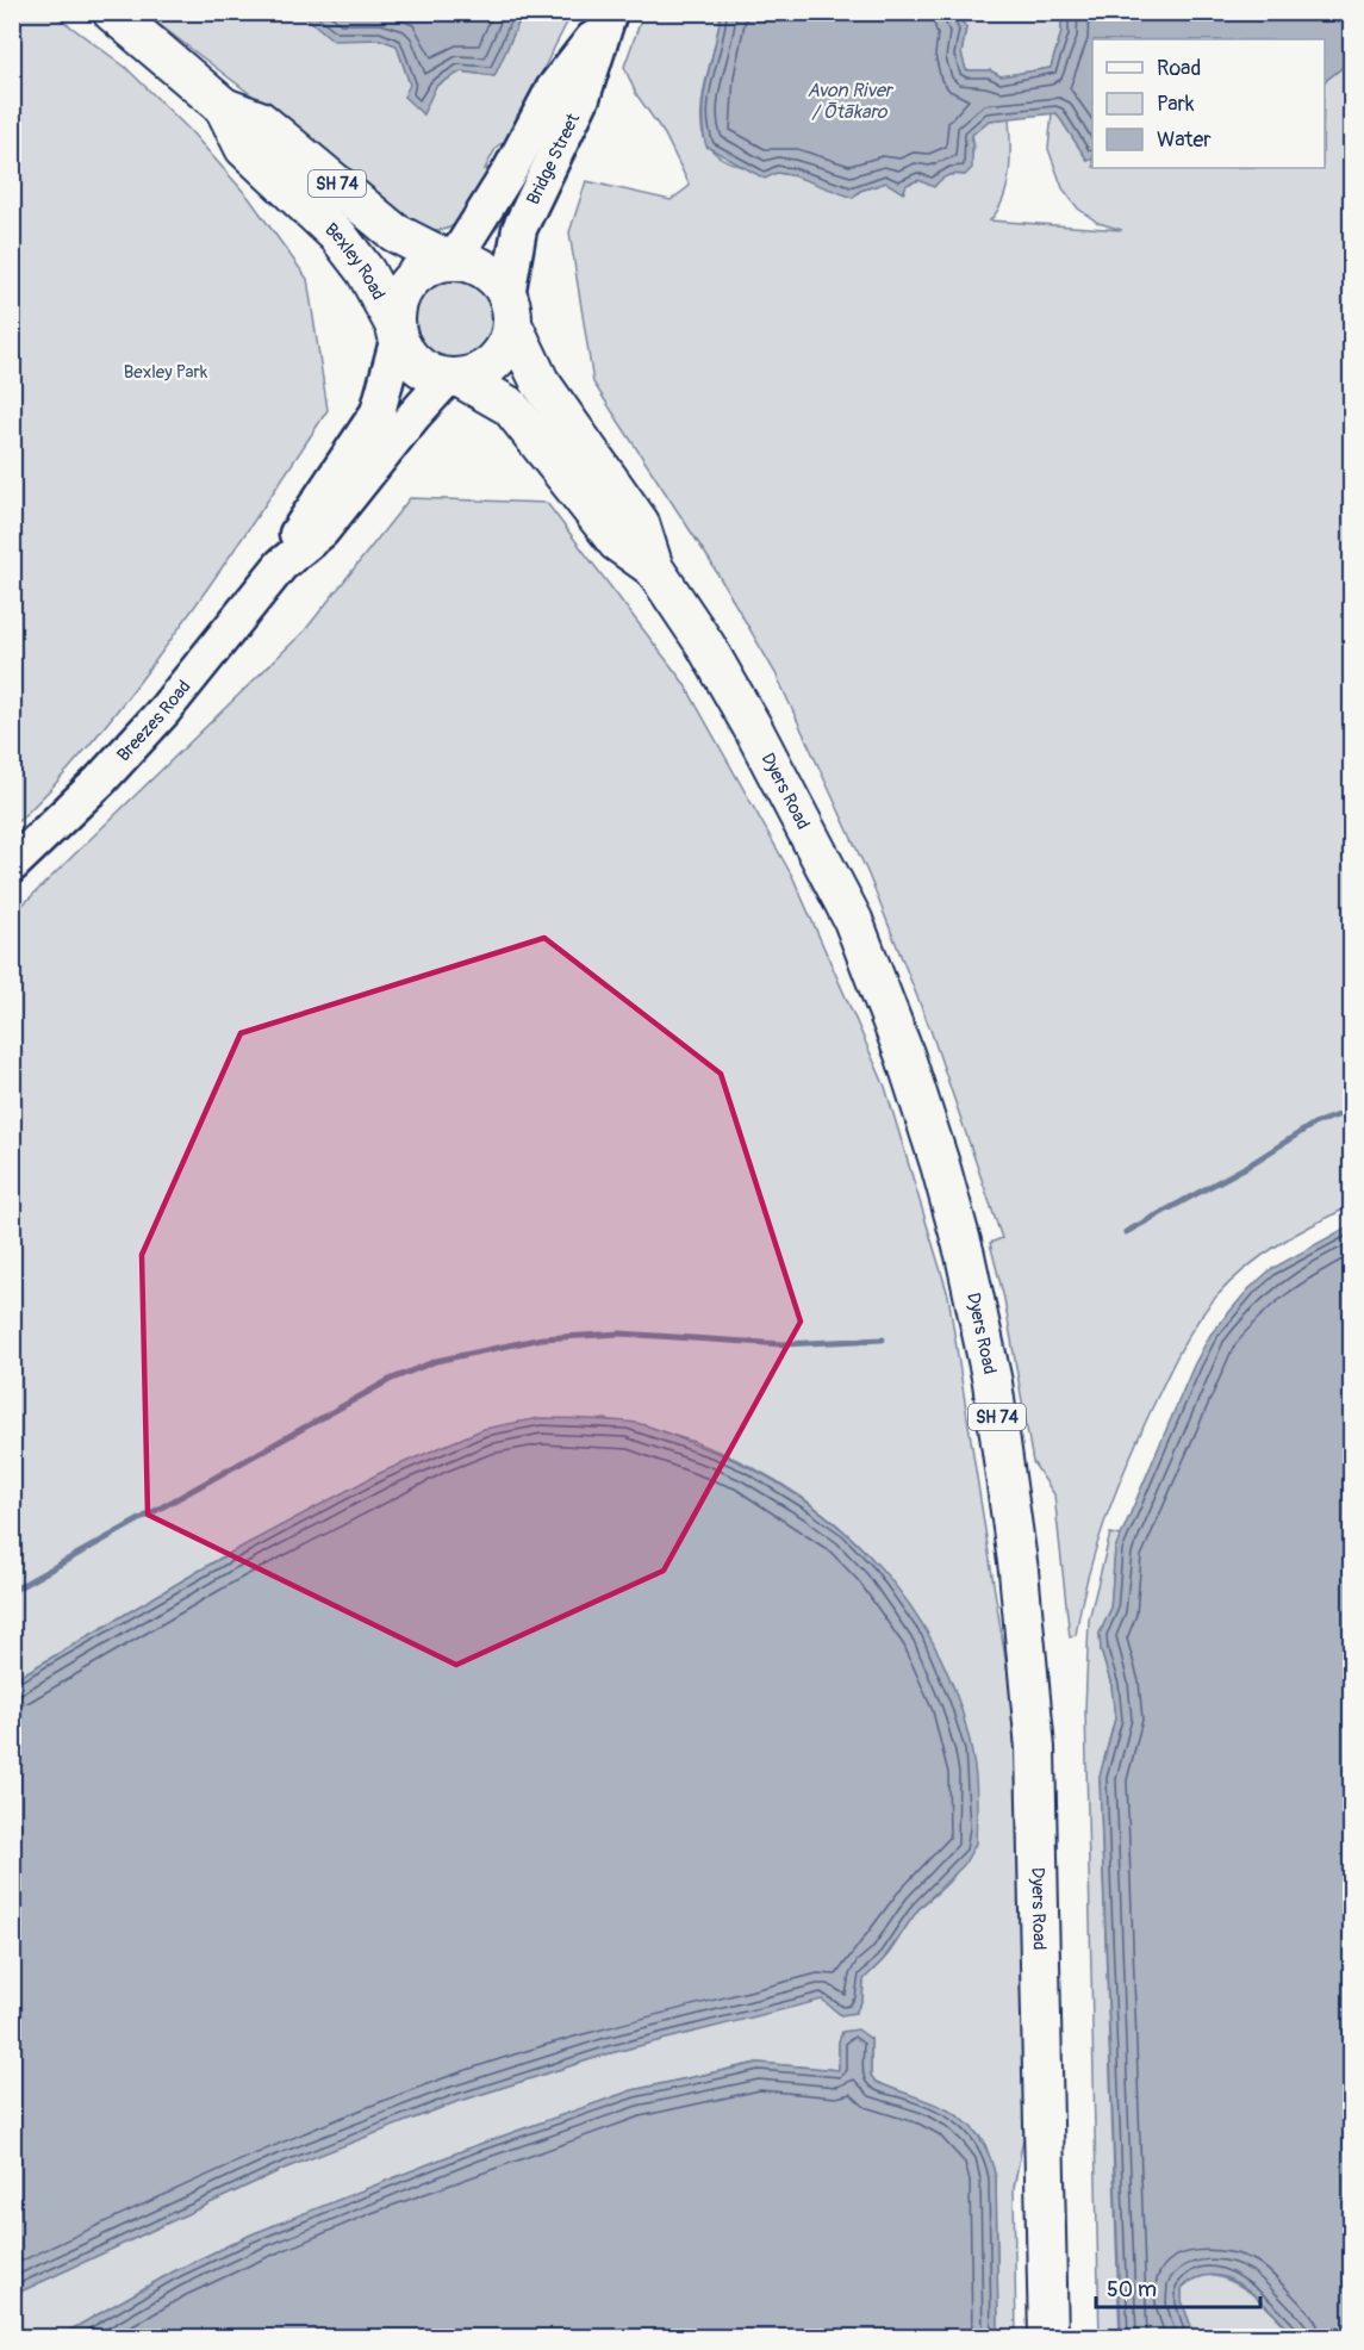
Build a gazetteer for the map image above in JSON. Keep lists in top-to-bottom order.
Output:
{
  "streets": {
    "highway": ["SH 74", "Bexley Road", "Dyers Road"],
    "main road": ["Bridge Street", "Breezes Road"]
  },
  "crossings": [
    ["Bridge Street", "SH 74"],
    ["Bridge Street", "Bexley Road"],
    ["Bridge Street", "Breezes Road"],
    ["Bridge Street", "Dyers Road"],
    ["SH 74", "Bexley Road"],
    ["SH 74", "Breezes Road"],
    ["SH 74", "Dyers Road"],
    ["Bexley Road", "Breezes Road"],
    ["Bexley Road", "Dyers Road"],
    ["Breezes Road", "Dyers Road"]
  ],
  "water": ["Avon River / Ōtākaro"],
  "parks": ["Bexley Park"],
  "legend": ["Road", "Park", "Water"],
  "scale_bar": "50 m"
}
